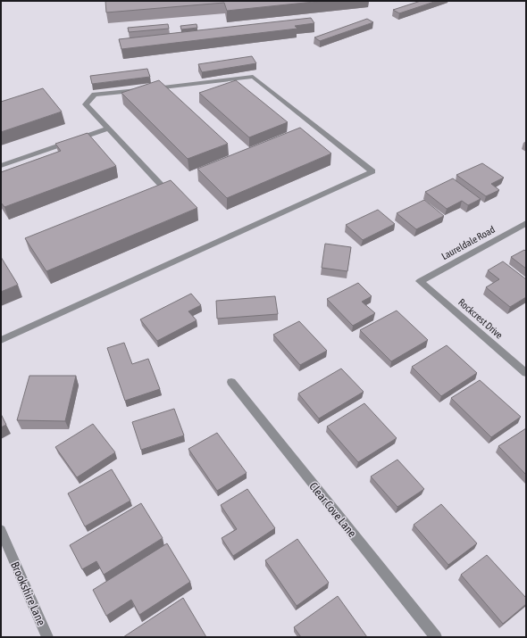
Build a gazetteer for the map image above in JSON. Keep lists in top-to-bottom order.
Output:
{
  "streets": {
    "street": [
      "Laureldale Road",
      "Rockcrest Drive",
      "Clear Cove Lane",
      "Brookshire Lane"
    ]
  },
  "crossings": [
    ["Laureldale Road", "Rockcrest Drive"]
  ]
}
